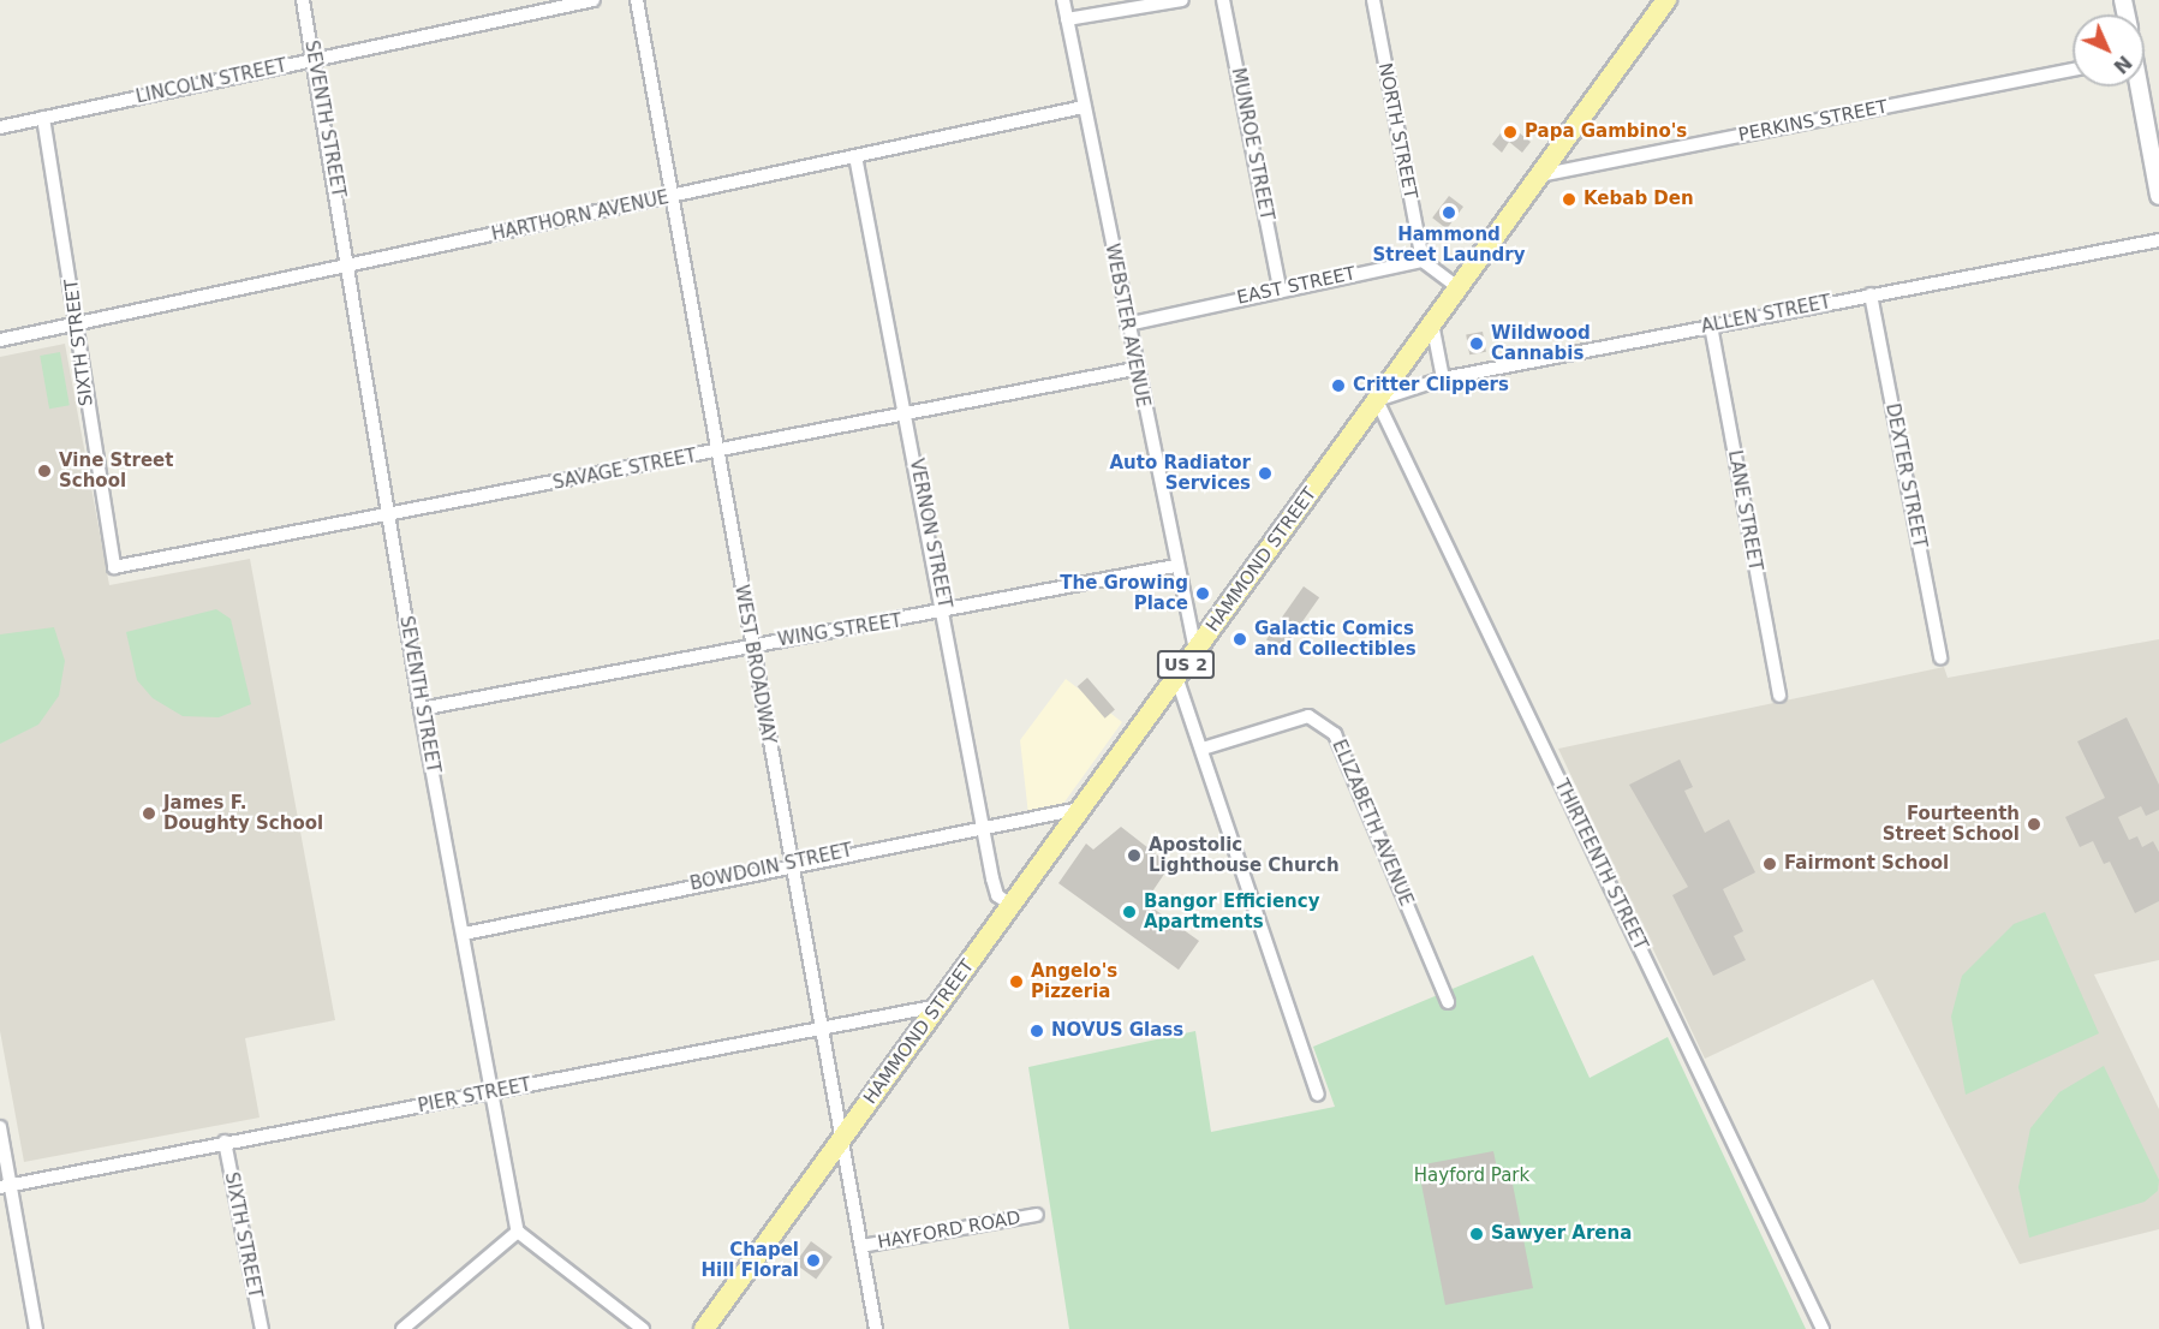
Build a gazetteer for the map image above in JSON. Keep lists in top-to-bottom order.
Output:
{
  "streets": {
    "main road": ["HAMMOND STREET", "US 2"],
    "street": [
      "LINCOLN STREET",
      "SEVENTH STREET",
      "PERKINS STREET",
      "NORTH STREET",
      "MUNROE STREET",
      "HARTHORN AVENUE",
      "EAST STREET",
      "ALLEN STREET",
      "WEBSTER AVENUE",
      "SIXTH STREET",
      "SAVAGE STREET",
      "DEXTER STREET",
      "LANE STREET",
      "VERNON STREET",
      "WING STREET",
      "WEST BROADWAY",
      "ELIZABETH AVENUE",
      "THIRTEENTH STREET",
      "BOWDOIN STREET",
      "PIER STREET",
      "HAYFORD ROAD"
    ]
  },
  "crossings": [
    ["LINCOLN STREET", "SEVENTH STREET"],
    ["LINCOLN STREET", "SIXTH STREET"],
    ["SEVENTH STREET", "HARTHORN AVENUE"],
    ["SEVENTH STREET", "SAVAGE STREET"],
    ["SEVENTH STREET", "WING STREET"],
    ["SEVENTH STREET", "BOWDOIN STREET"],
    ["SEVENTH STREET", "PIER STREET"],
    ["PERKINS STREET", "HAMMOND STREET"],
    ["NORTH STREET", "EAST STREET"],
    ["MUNROE STREET", "EAST STREET"],
    ["HARTHORN AVENUE", "WEBSTER AVENUE"],
    ["HARTHORN AVENUE", "SIXTH STREET"],
    ["HARTHORN AVENUE", "VERNON STREET"],
    ["HARTHORN AVENUE", "WEST BROADWAY"],
    ["EAST STREET", "WEBSTER AVENUE"],
    ["ALLEN STREET", "DEXTER STREET"],
    ["ALLEN STREET", "LANE STREET"],
    ["ALLEN STREET", "HAMMOND STREET"],
    ["ALLEN STREET", "THIRTEENTH STREET"],
    ["WEBSTER AVENUE", "SAVAGE STREET"],
    ["WEBSTER AVENUE", "HAMMOND STREET"],
    ["WEBSTER AVENUE", "WING STREET"],
    ["SIXTH STREET", "SAVAGE STREET"],
    ["SIXTH STREET", "PIER STREET"],
    ["SAVAGE STREET", "VERNON STREET"],
    ["SAVAGE STREET", "WEST BROADWAY"],
    ["VERNON STREET", "HAMMOND STREET"],
    ["VERNON STREET", "WING STREET"],
    ["VERNON STREET", "BOWDOIN STREET"],
    ["HAMMOND STREET", "WEST BROADWAY"],
    ["HAMMOND STREET", "THIRTEENTH STREET"],
    ["HAMMOND STREET", "BOWDOIN STREET"],
    ["HAMMOND STREET", "PIER STREET"],
    ["WING STREET", "WEST BROADWAY"],
    ["WEST BROADWAY", "BOWDOIN STREET"],
    ["WEST BROADWAY", "PIER STREET"],
    ["WEST BROADWAY", "HAYFORD ROAD"]
  ],
  "parks": ["Hayford Park"],
  "places": [
    "Papa Gambino's",
    "Kebab Den",
    "Hammond Street Laundry",
    "Wildwood Cannabis",
    "Critter Clippers",
    "Vine Street School",
    "Auto Radiator Services",
    "The Growing Place",
    "Galactic Comics and Collectibles",
    "James F. Doughty School",
    "Fourteenth Street School",
    "Apostolic Lighthouse Church",
    "Fairmont School",
    "Bangor Efficiency Apartments",
    "Angelo's Pizzeria",
    "NOVUS Glass",
    "Sawyer Arena",
    "Chapel Hill Floral"
  ],
  "north": "bottom right"
}
